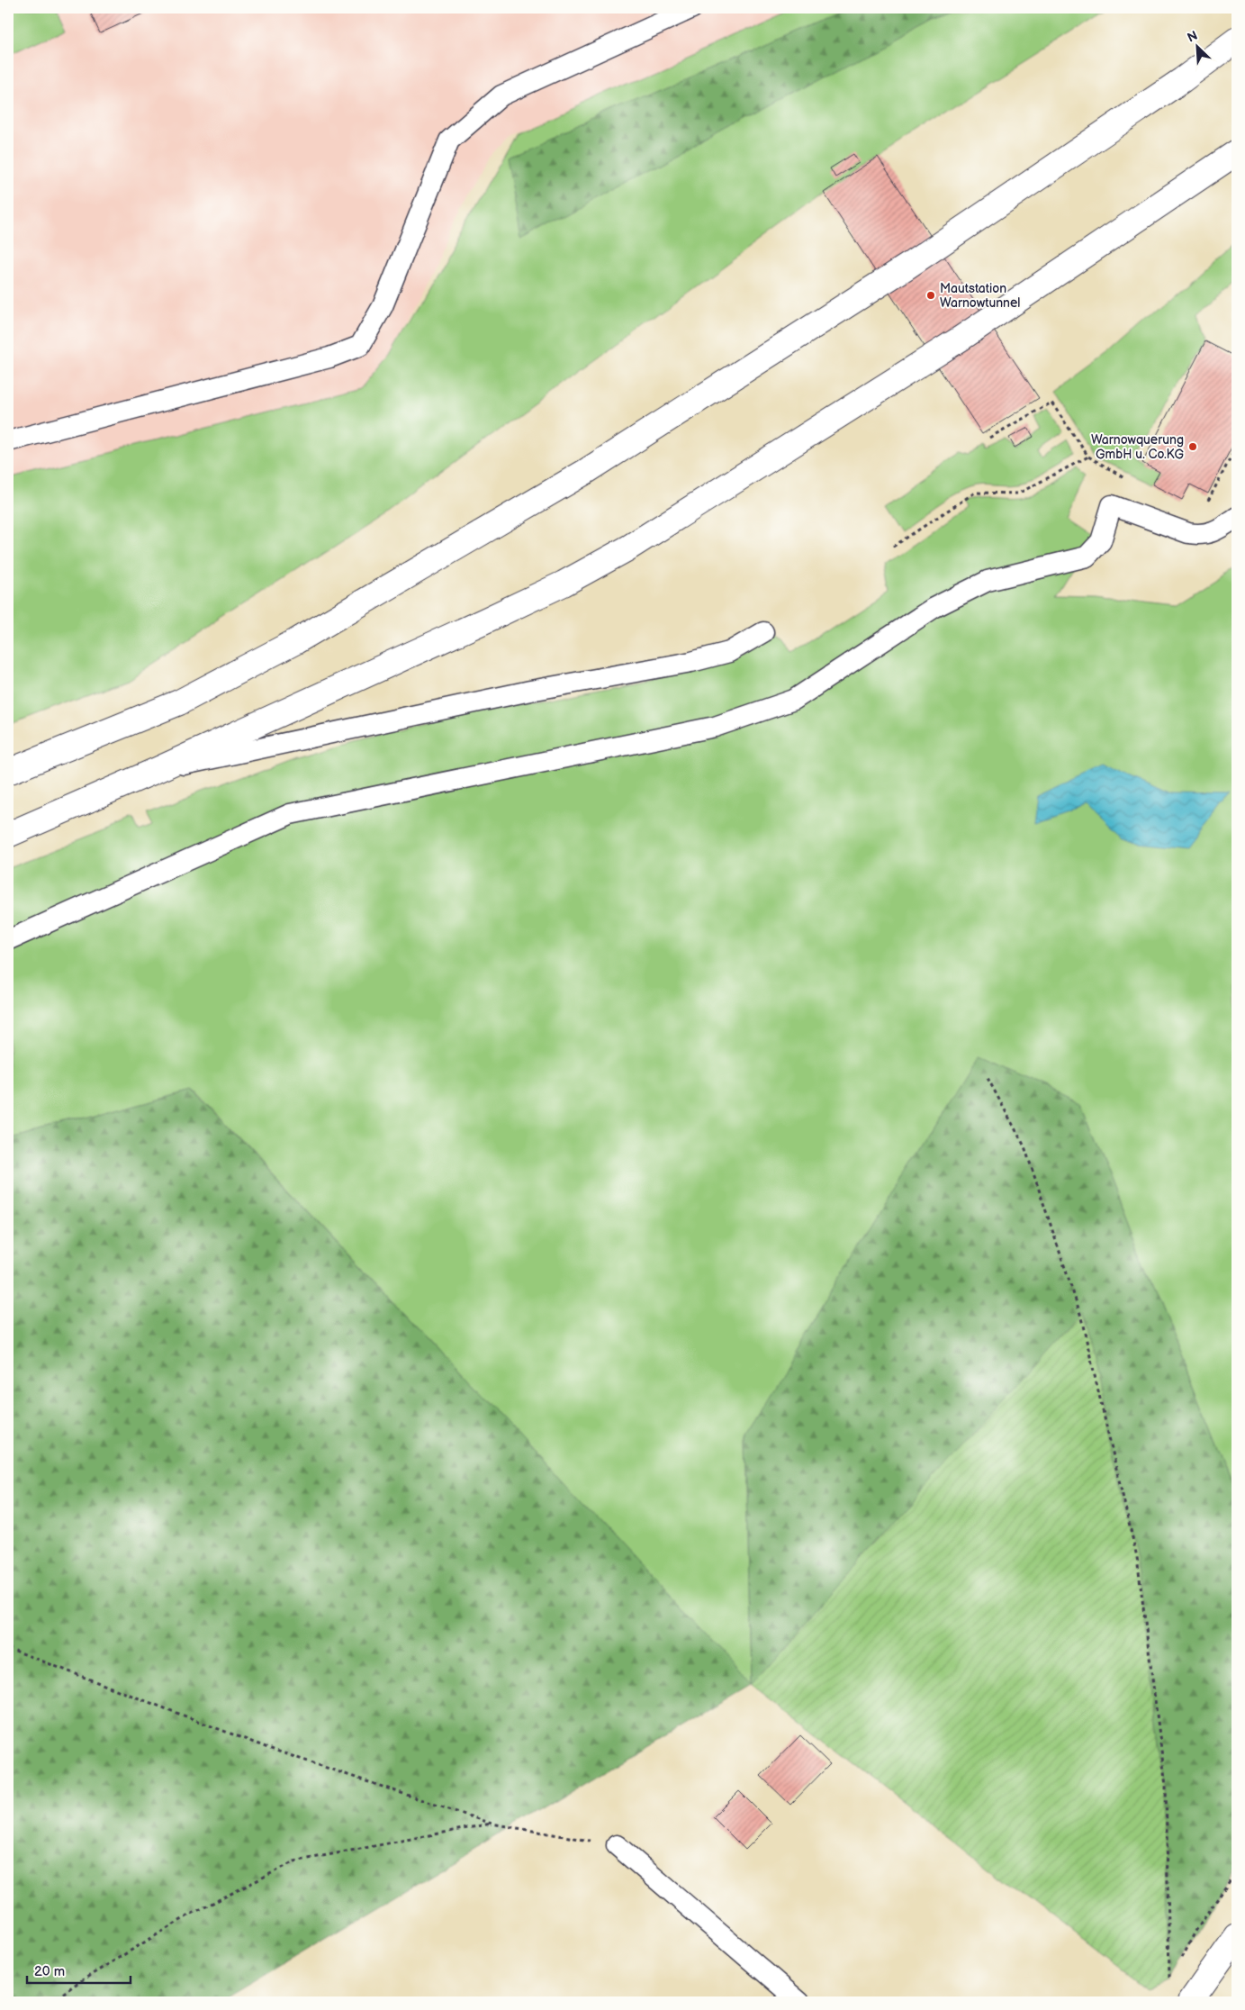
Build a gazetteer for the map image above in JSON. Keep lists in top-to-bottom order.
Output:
{
  "places": ["Mautstation Warnowtunnel", "Warnowquerung GmbH u. Co.KG"],
  "scale_bar": "20 m",
  "north": "top left"
}
